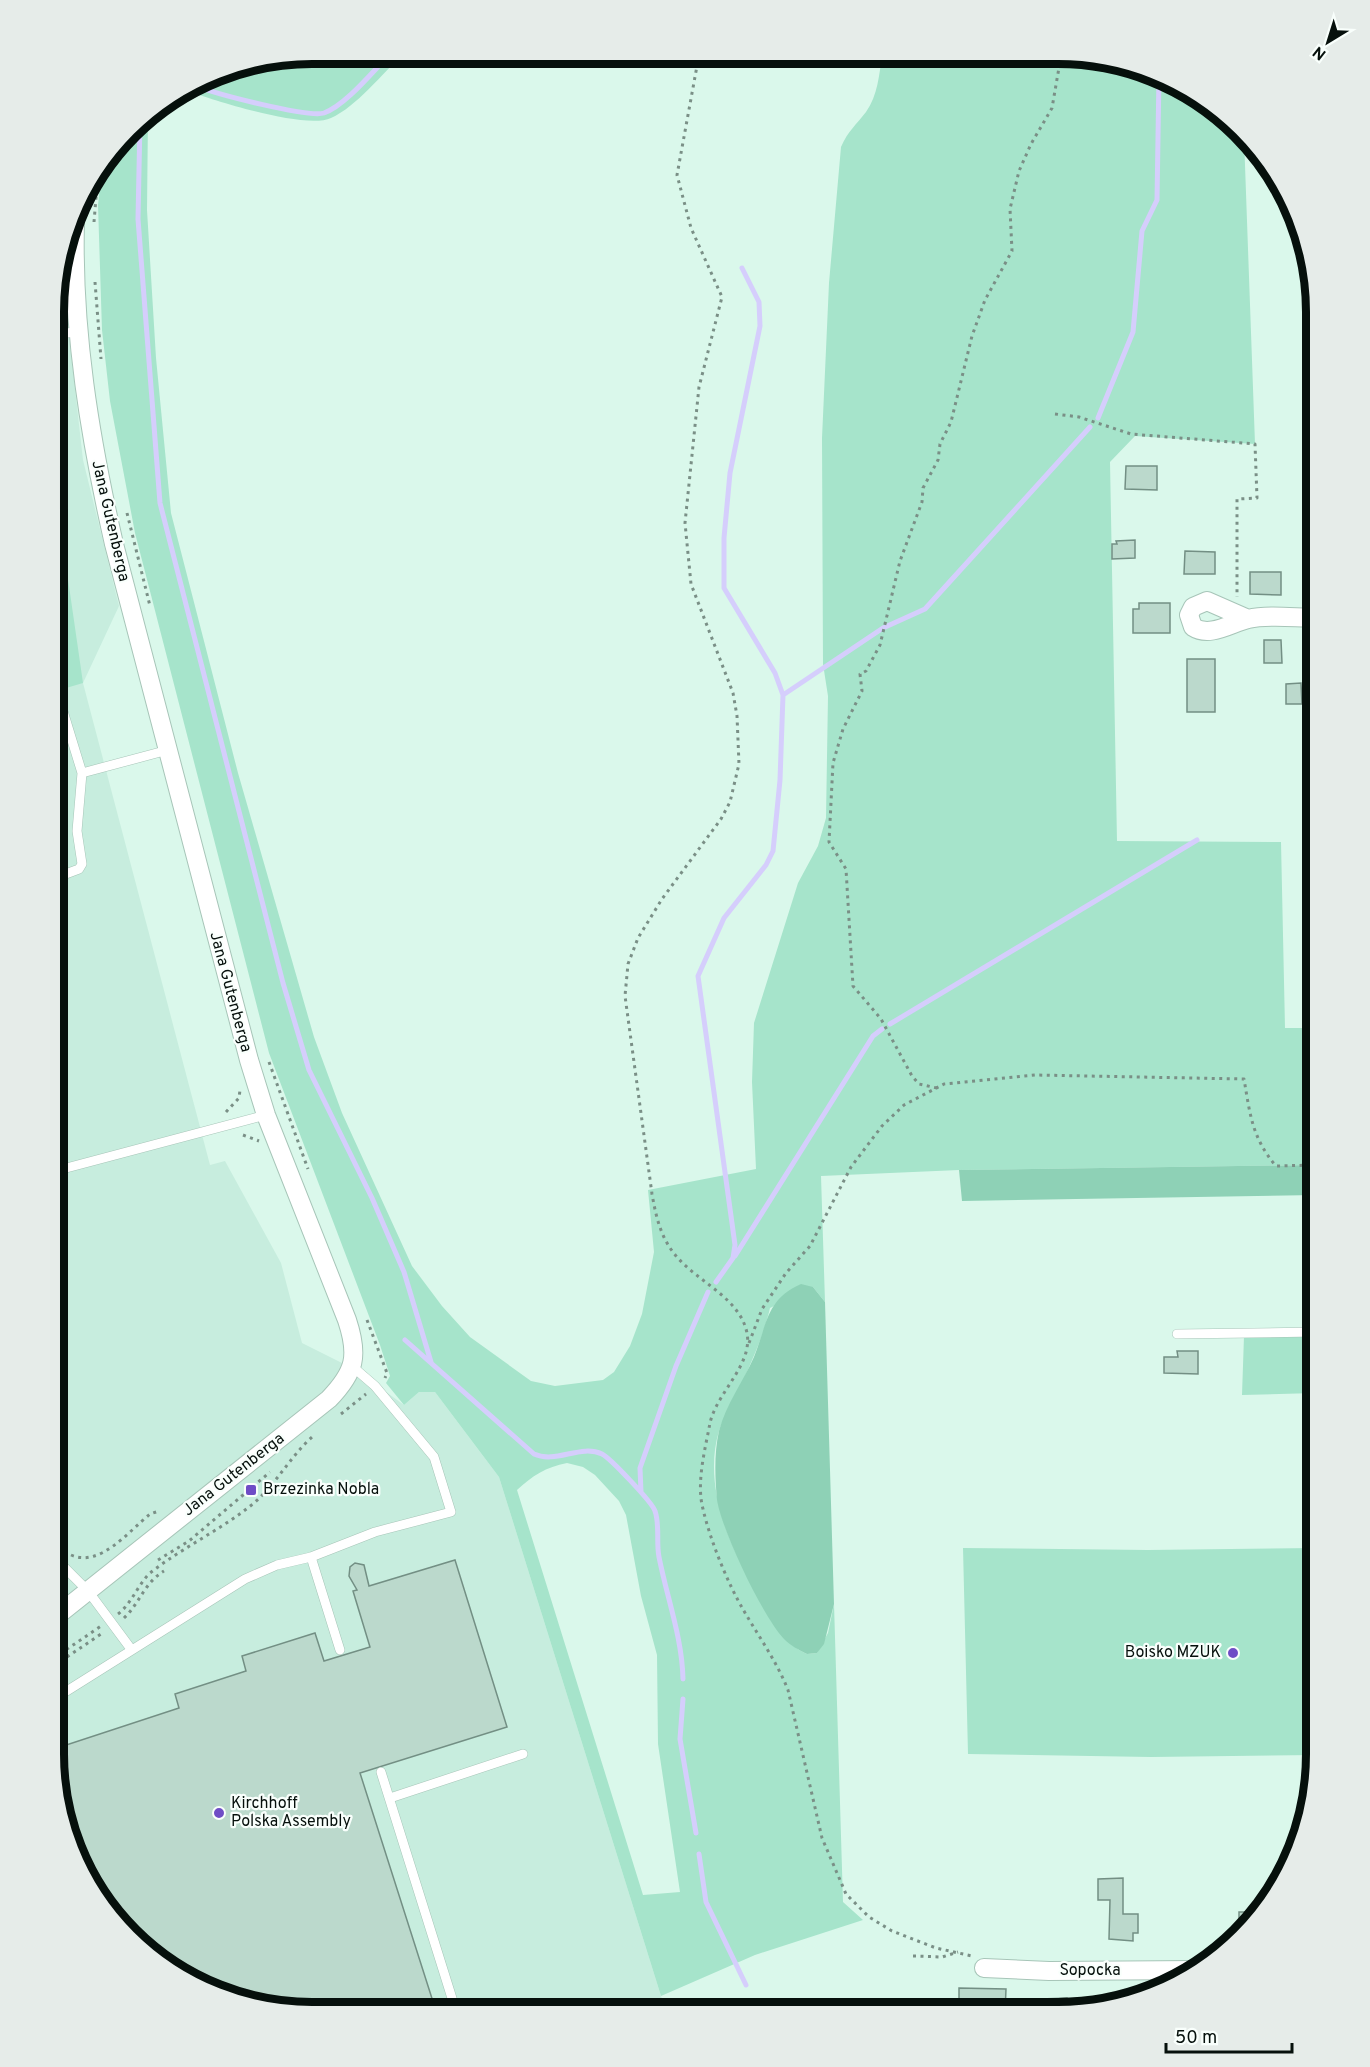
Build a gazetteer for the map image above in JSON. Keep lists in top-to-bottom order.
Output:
{
  "streets": {
    "street": ["Jana Gutenberga", "Sopocka"]
  },
  "places": {
    "transit": ["Brzezinka Nobla"],
    "other": ["Boisko MZUK", "Kirchhoff Polska Assembly"]
  },
  "scale_bar": "50 m",
  "north": "bottom left"
}
